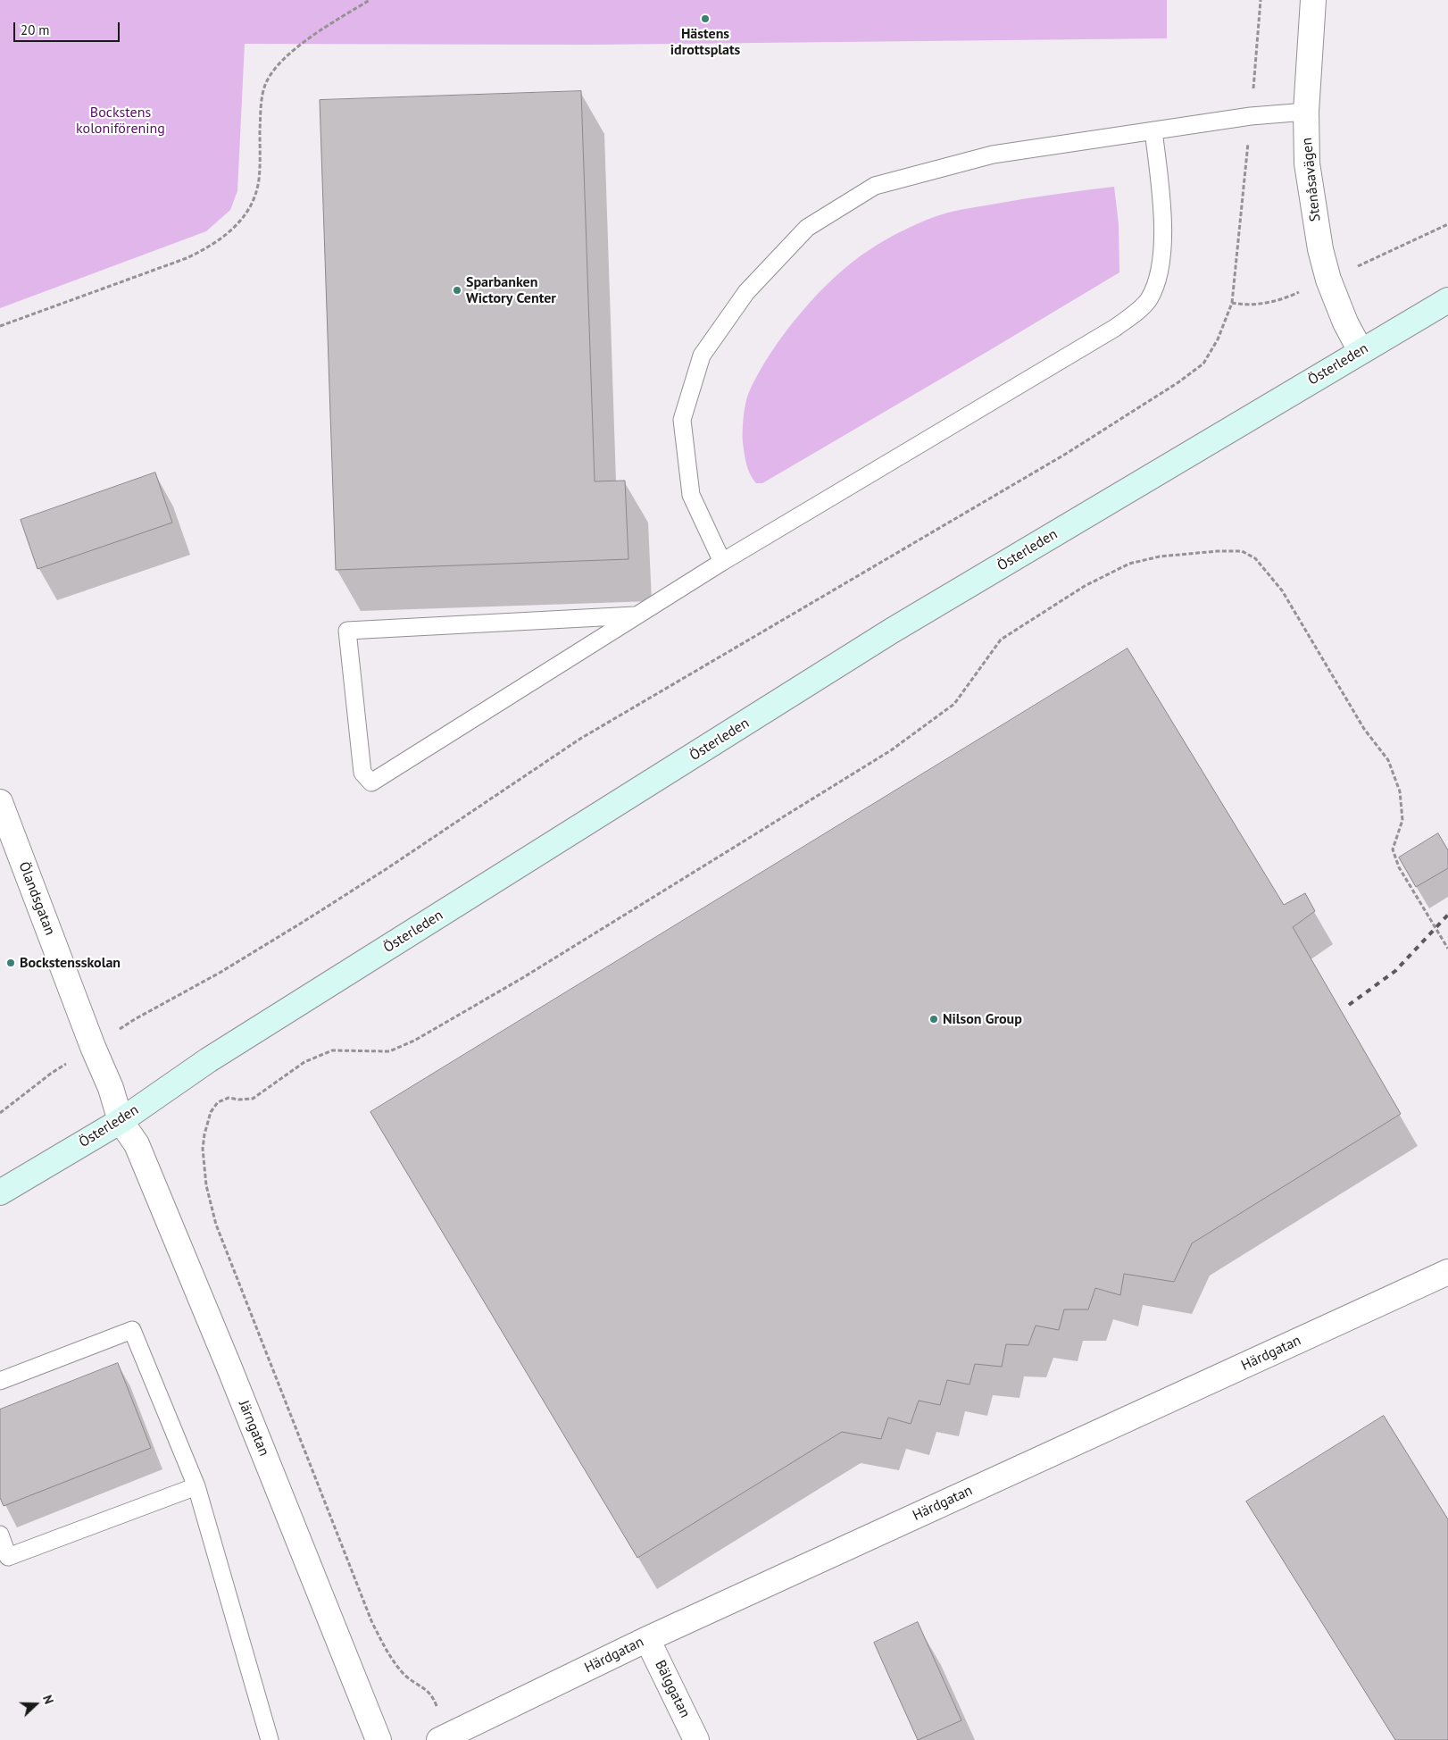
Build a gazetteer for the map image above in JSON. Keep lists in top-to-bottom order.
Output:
{
  "streets": {
    "main road": ["Österleden"],
    "street": [
      "Stenåsavägen",
      "Ölandsgatan",
      "Härdgatan",
      "Järngatan",
      "Bälggatan"
    ]
  },
  "crossings": [
    ["Stenåsavägen", "Österleden"],
    ["Österleden", "Ölandsgatan"],
    ["Österleden", "Järngatan"],
    ["Ölandsgatan", "Järngatan"],
    ["Härdgatan", "Bälggatan"]
  ],
  "parks": ["Bockstens koloniförening"],
  "places": [
    "Hästens idrottsplats",
    "Sparbanken Wictory Center",
    "Bockstensskolan",
    "Nilson Group"
  ],
  "scale_bar": "20 m",
  "north": "right"
}
